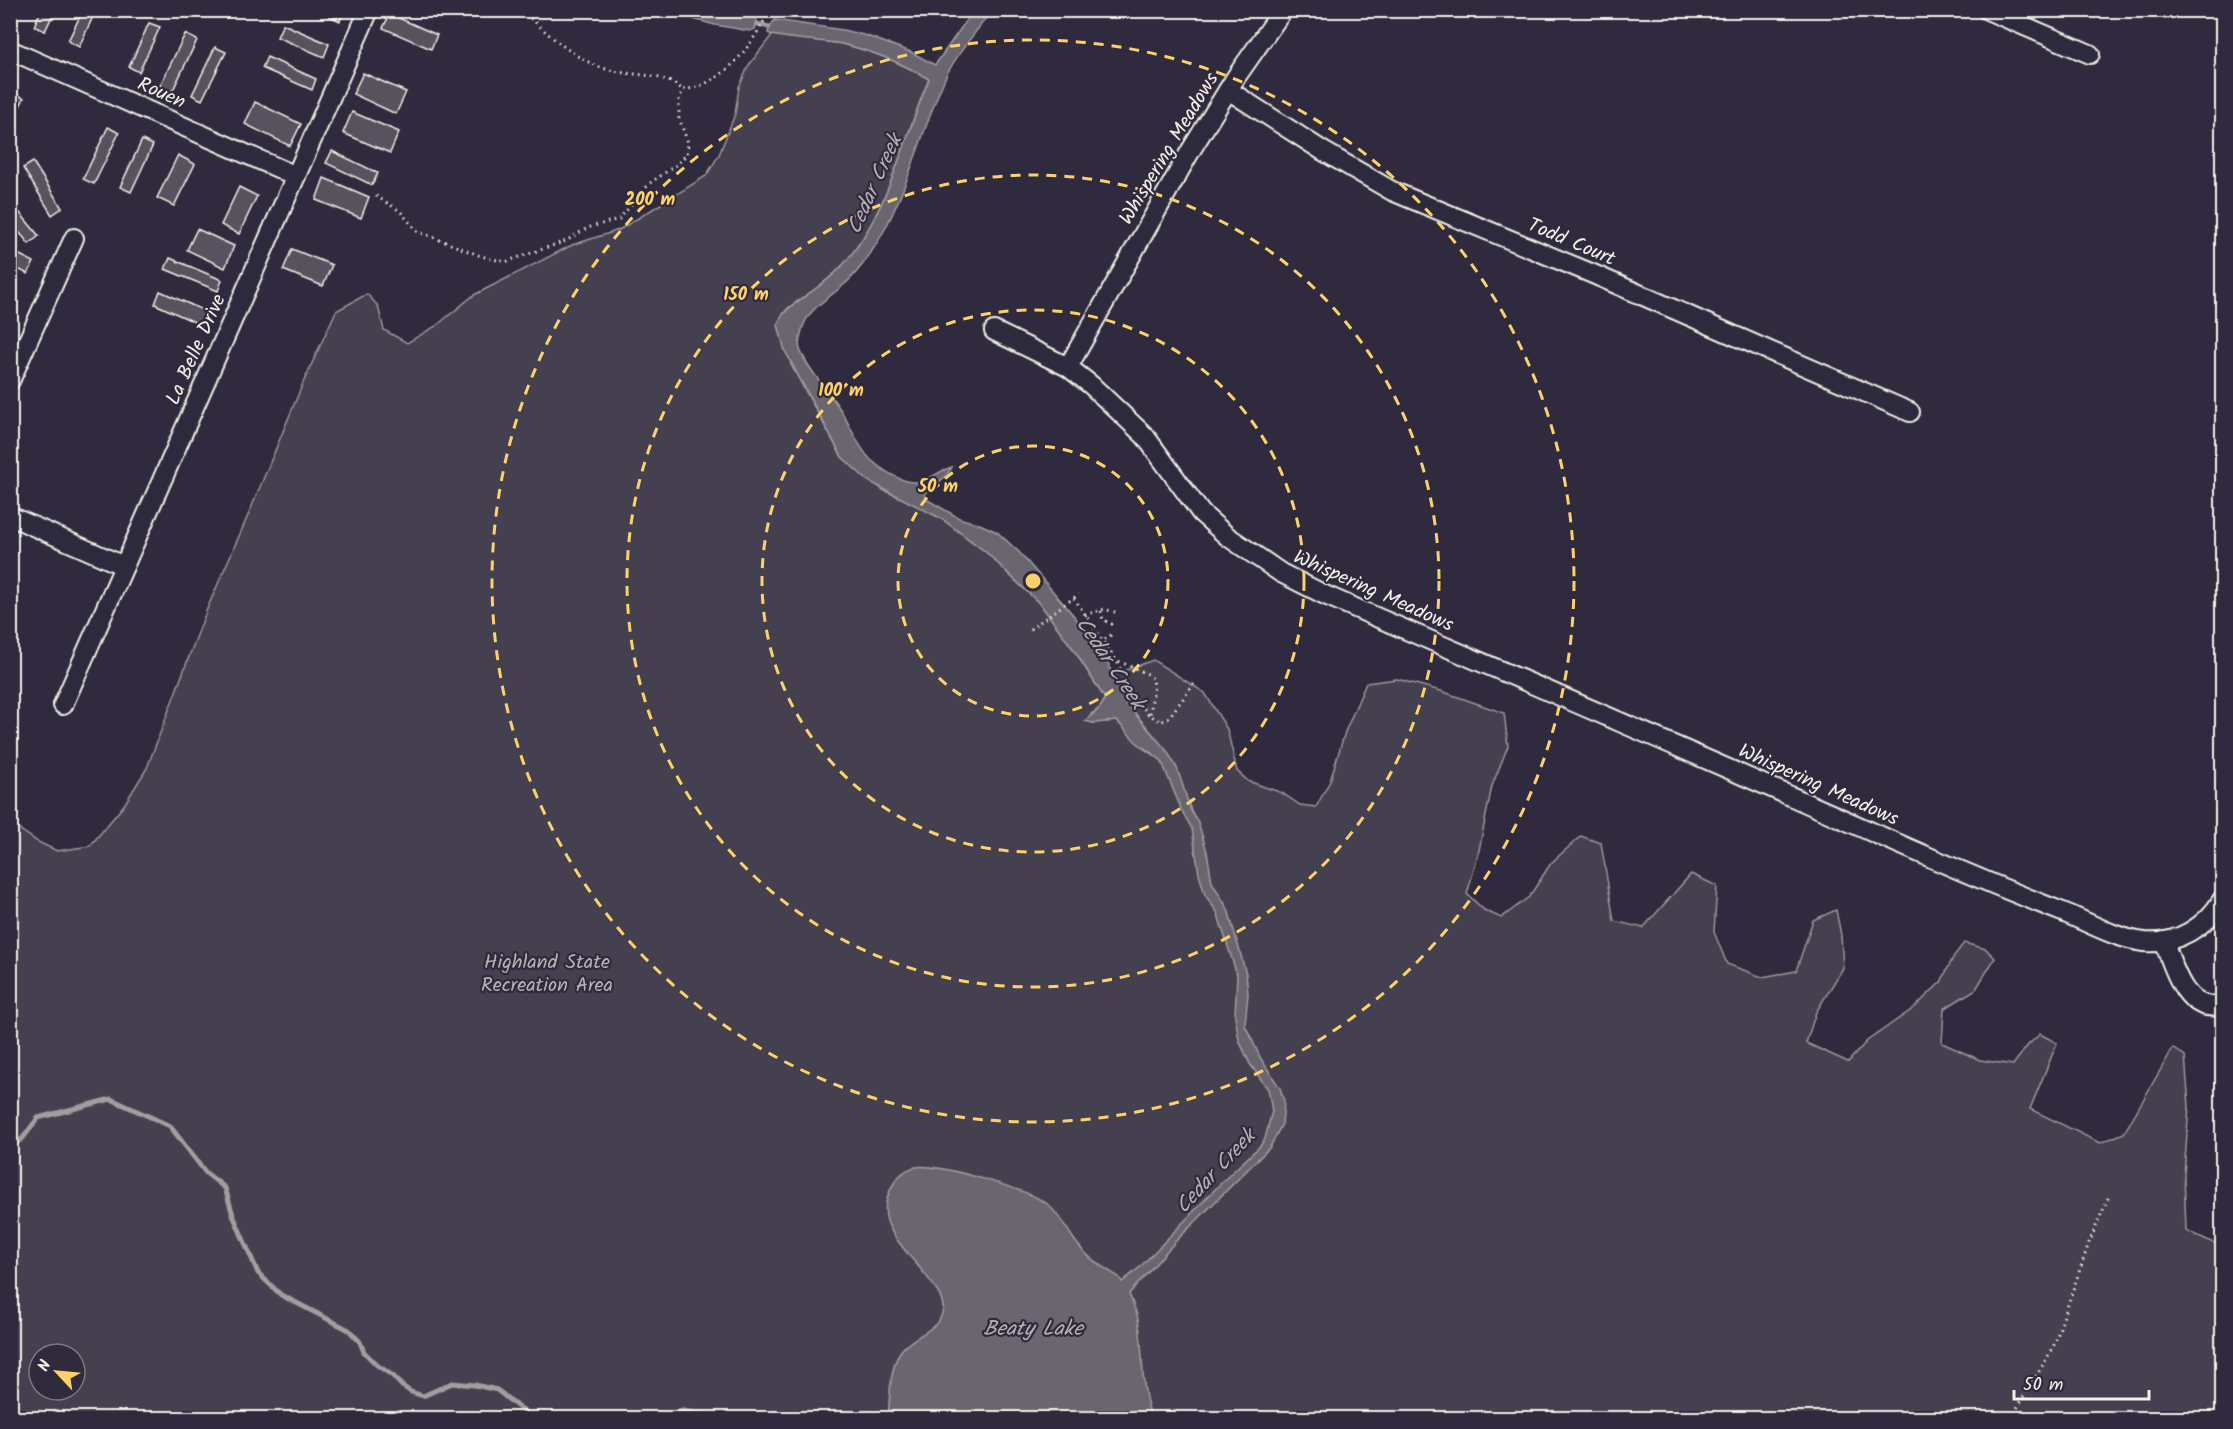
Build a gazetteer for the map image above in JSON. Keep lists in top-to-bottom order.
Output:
{
  "streets": {
    "street": [
      "Rouen",
      "Whispering Meadows",
      "Todd Court",
      "La Belle Drive"
    ]
  },
  "crossings": [
    ["Rouen", "La Belle Drive"],
    ["Whispering Meadows", "Todd Court"]
  ],
  "water": ["Cedar Creek", "Beaty Lake"],
  "parks": ["Highland State Recreation Area"],
  "scale_bar": "50 m",
  "north": "top left",
  "rings": [
    "200 m",
    "150 m",
    "100 m",
    "50 m"
  ]
}
